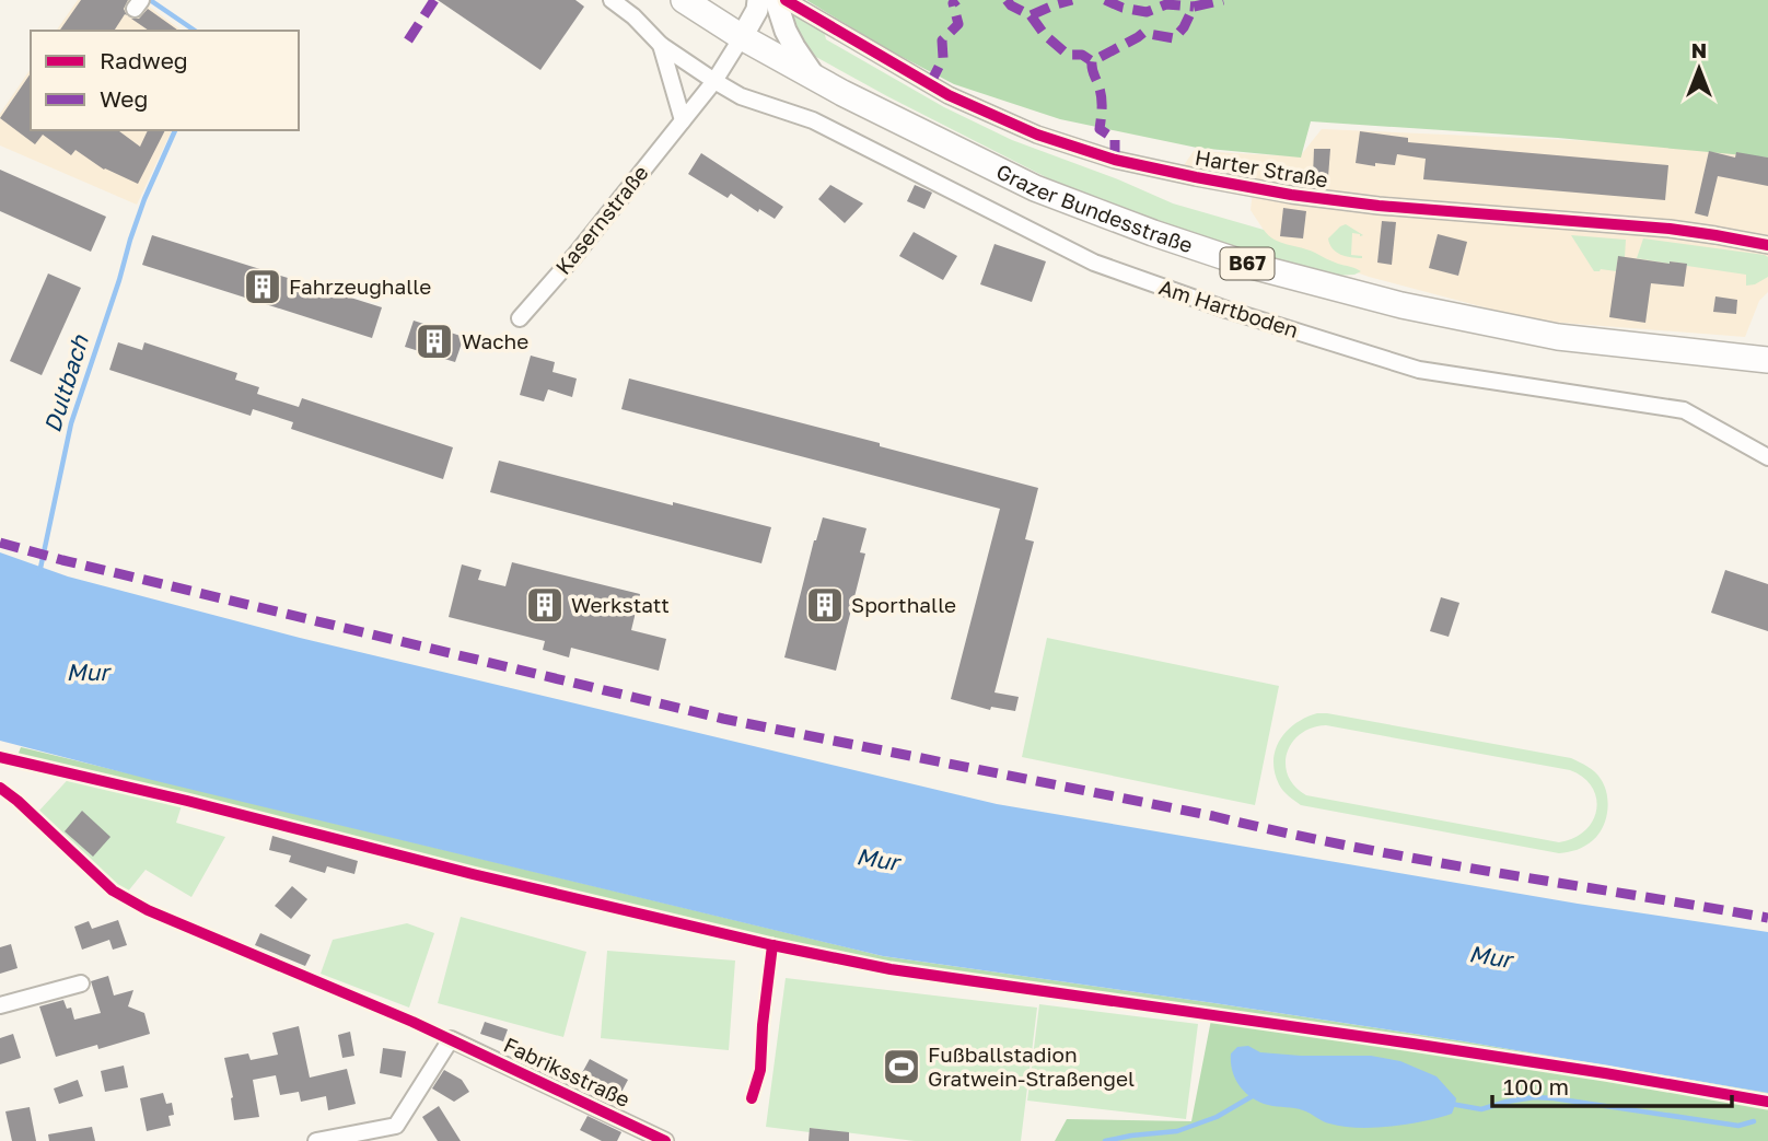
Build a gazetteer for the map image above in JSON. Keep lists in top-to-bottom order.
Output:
{
  "streets": {
    "main road": ["Grazer Bundesstraße", "B67"],
    "street": [
      "Harter Straße",
      "Kasernstraße",
      "Am Hartboden",
      "Fabriksstraße"
    ]
  },
  "crossings": [
    ["Grazer Bundesstraße", "Kasernstraße"],
    ["Kasernstraße", "Am Hartboden"]
  ],
  "water": ["Dultbach", "Mur"],
  "places": {
    "building": [
      "Fahrzeughalle",
      "Wache",
      "Werkstatt",
      "Sporthalle"
    ],
    "sports": ["Fußballstadion Gratwein-Straßengel"]
  },
  "legend": ["Radweg", "Weg"],
  "scale_bar": "100 m",
  "north": "top"
}
